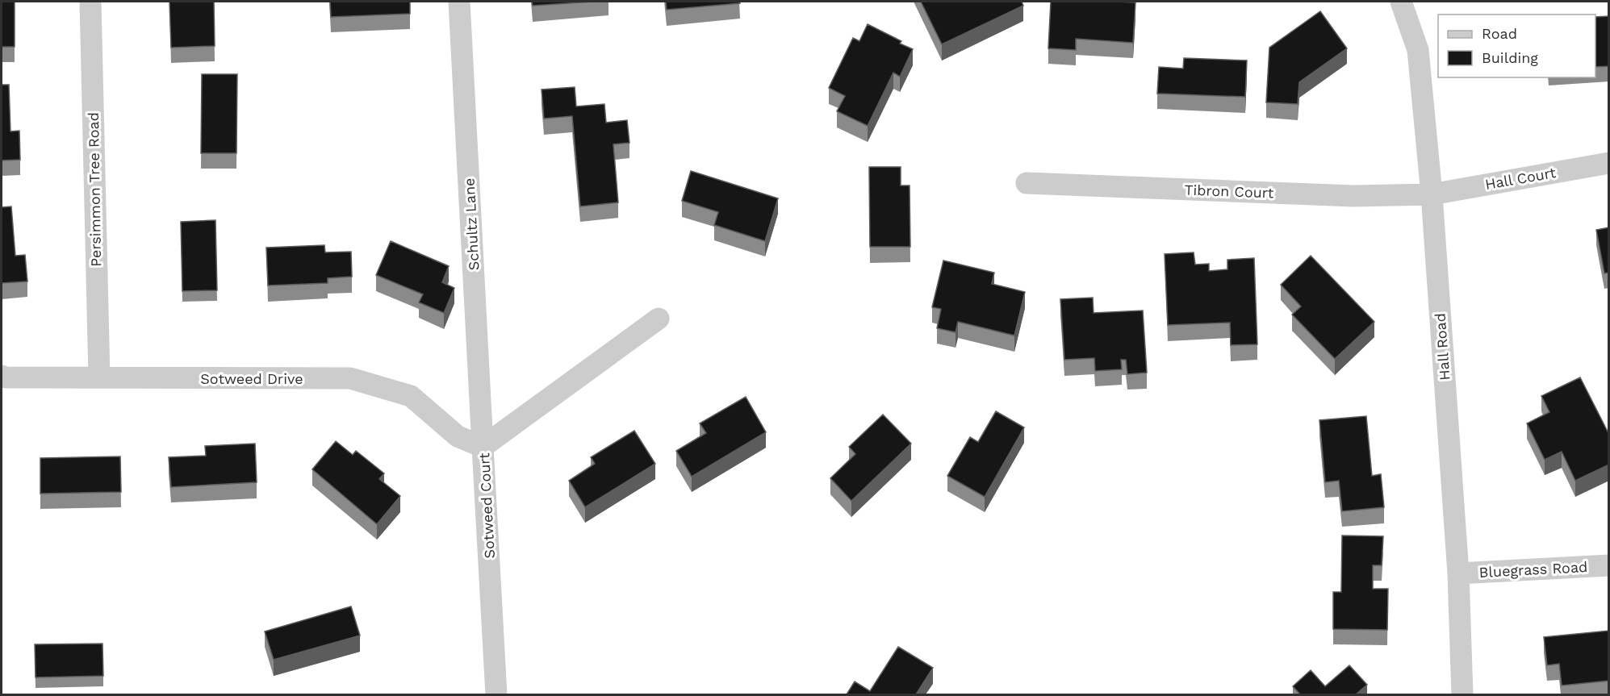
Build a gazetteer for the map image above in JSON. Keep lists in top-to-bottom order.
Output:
{
  "streets": {
    "street": [
      "Hall Court",
      "Persimmon Tree Road",
      "Tibron Court",
      "Schultz Lane",
      "Hall Road",
      "Sotweed Drive",
      "Sotweed Court",
      "Bluegrass Road"
    ]
  },
  "crossings": [
    ["Hall Court", "Tibron Court"],
    ["Hall Court", "Hall Road"],
    ["Persimmon Tree Road", "Sotweed Drive"],
    ["Tibron Court", "Hall Road"],
    ["Schultz Lane", "Sotweed Drive"],
    ["Schultz Lane", "Sotweed Court"],
    ["Hall Road", "Bluegrass Road"],
    ["Sotweed Drive", "Sotweed Court"]
  ],
  "legend": ["Road", "Building"]
}
